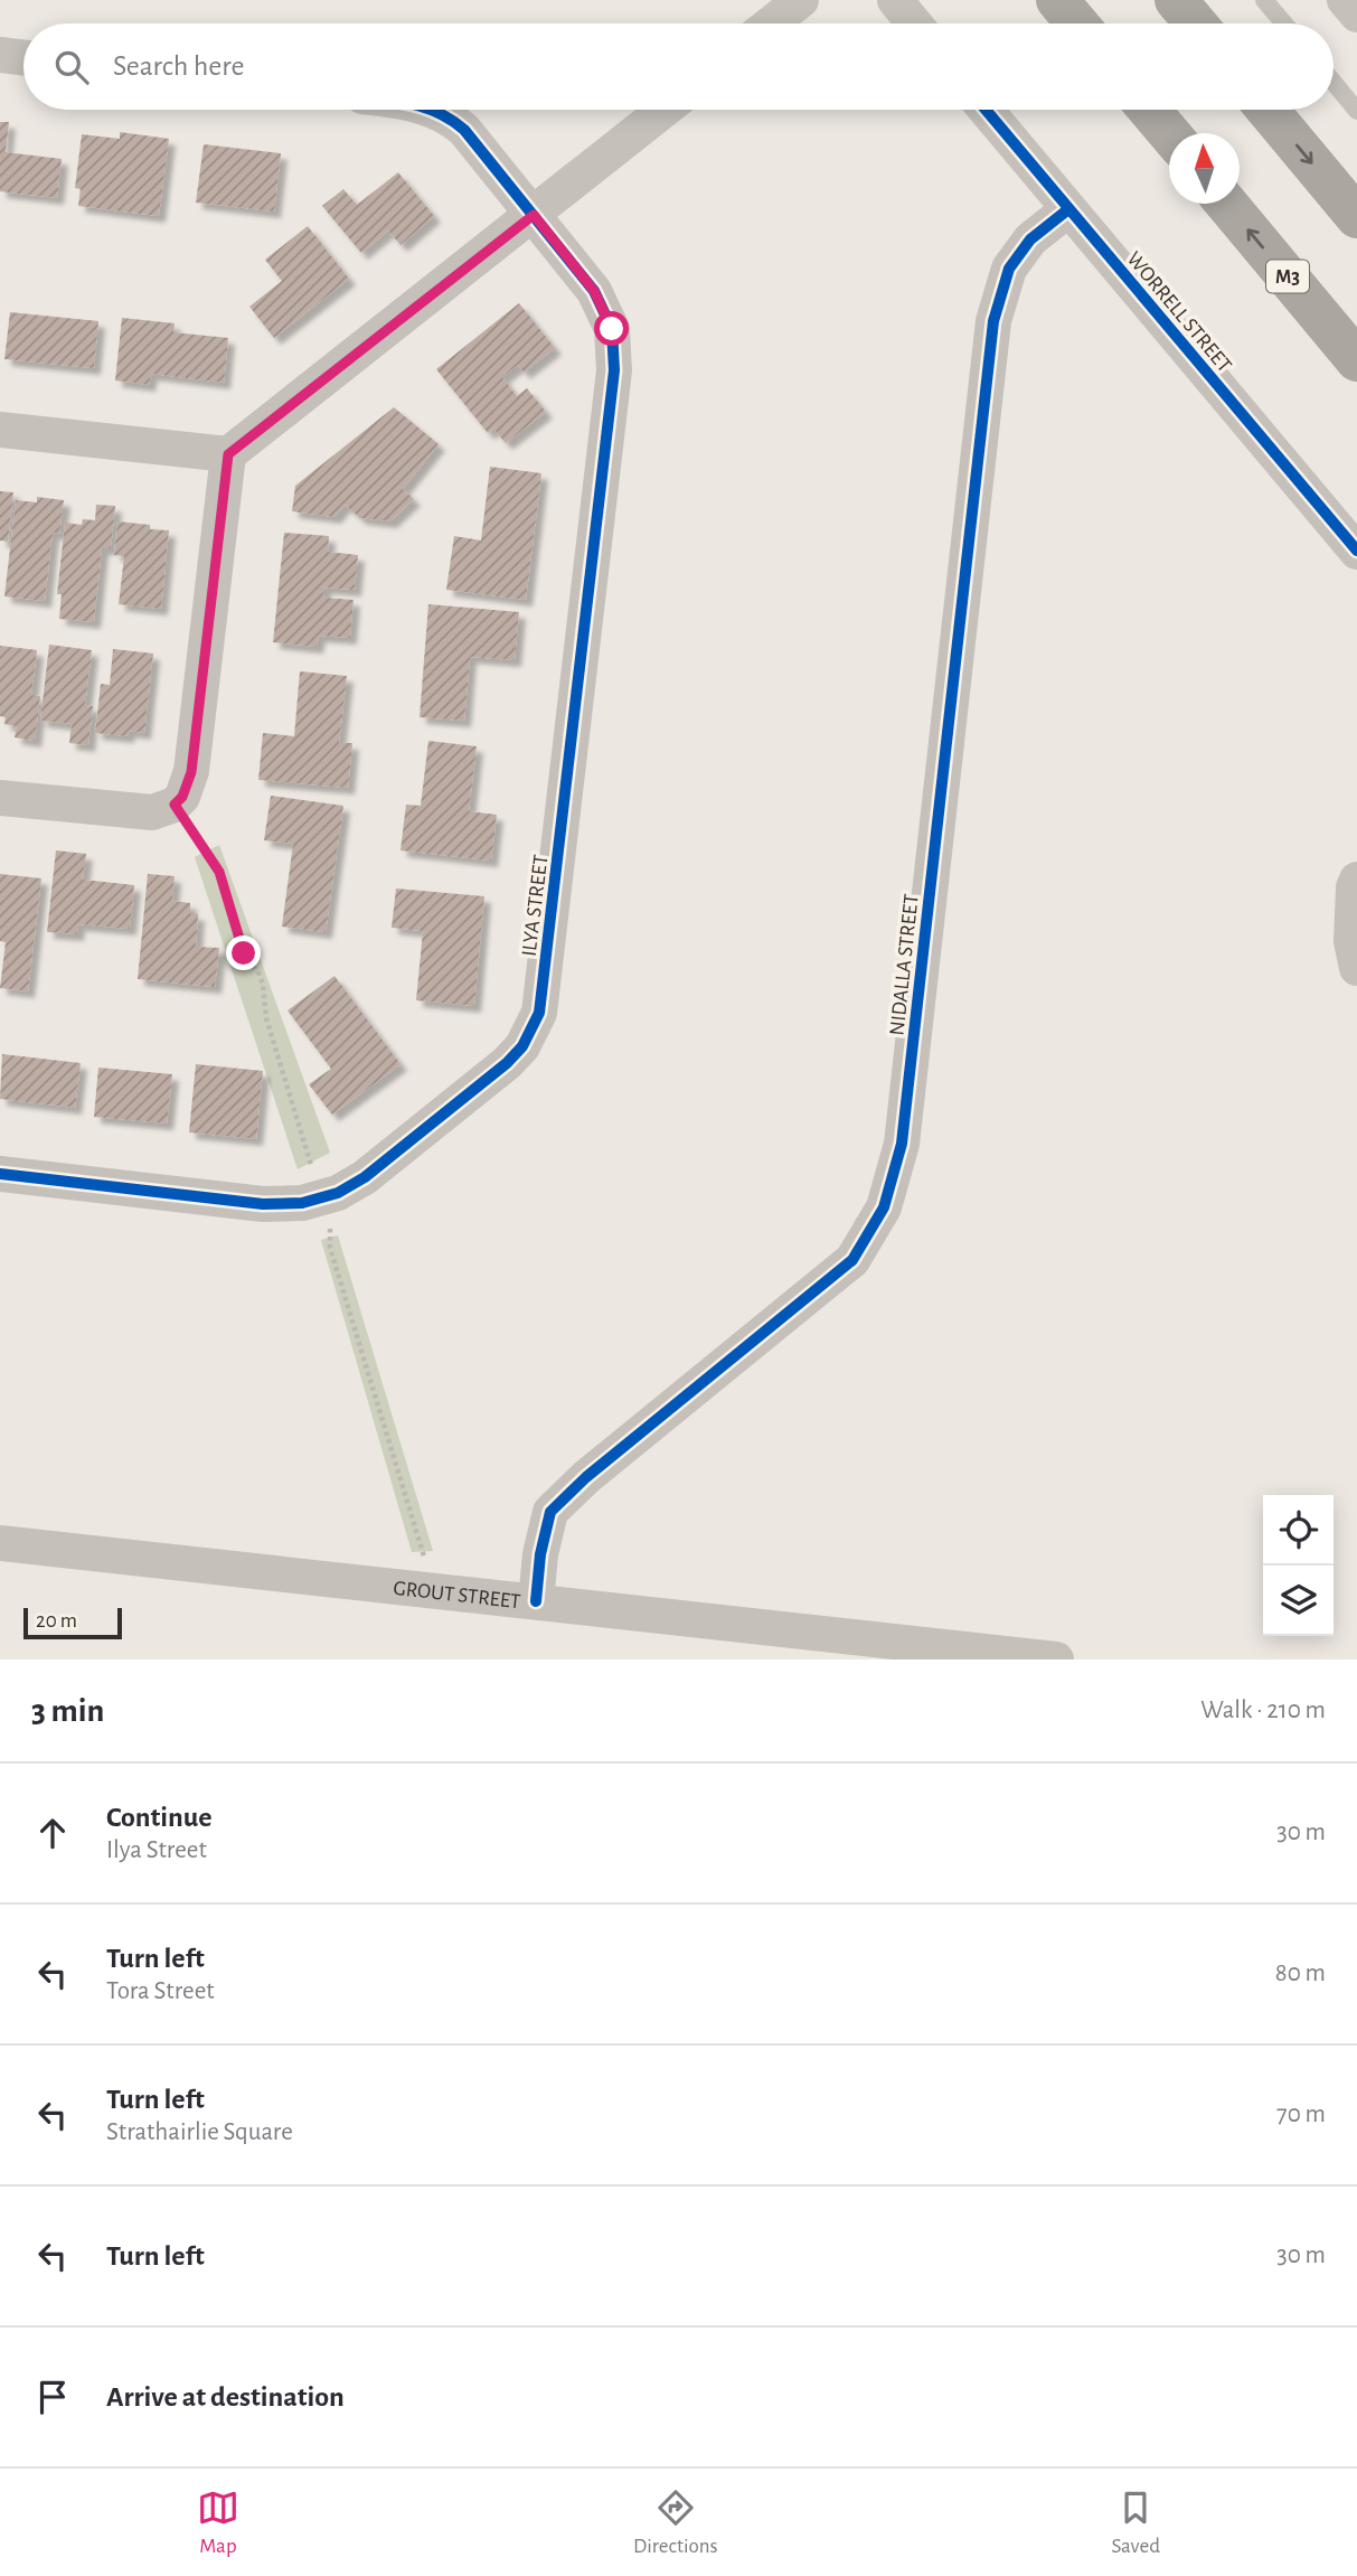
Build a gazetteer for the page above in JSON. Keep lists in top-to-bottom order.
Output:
{
  "streets": {
    "highway": ["M3"],
    "street": [
      "WORRELL STREET",
      "ILYA STREET",
      "NIDALLA STREET",
      "GROUT STREET"
    ]
  },
  "crossings": [
    ["WORRELL STREET", "NIDALLA STREET"],
    ["NIDALLA STREET", "GROUT STREET"]
  ],
  "scale_bar": "20 m",
  "north": "top",
  "page": {
    "search": "Search here",
    "scale": "20 m",
    "heading": ["3 min", "Walk · 210 m"],
    "list": [
      ["Continue", "Ilya Street", "30 m"],
      ["Turn left", "Tora Street", "80 m"],
      ["Turn left", "Strathairlie Square", "70 m"],
      ["Turn left", "30 m"],
      "Arrive at destination"
    ],
    "nav": ["Map", "Directions", "Saved"]
  }
}
